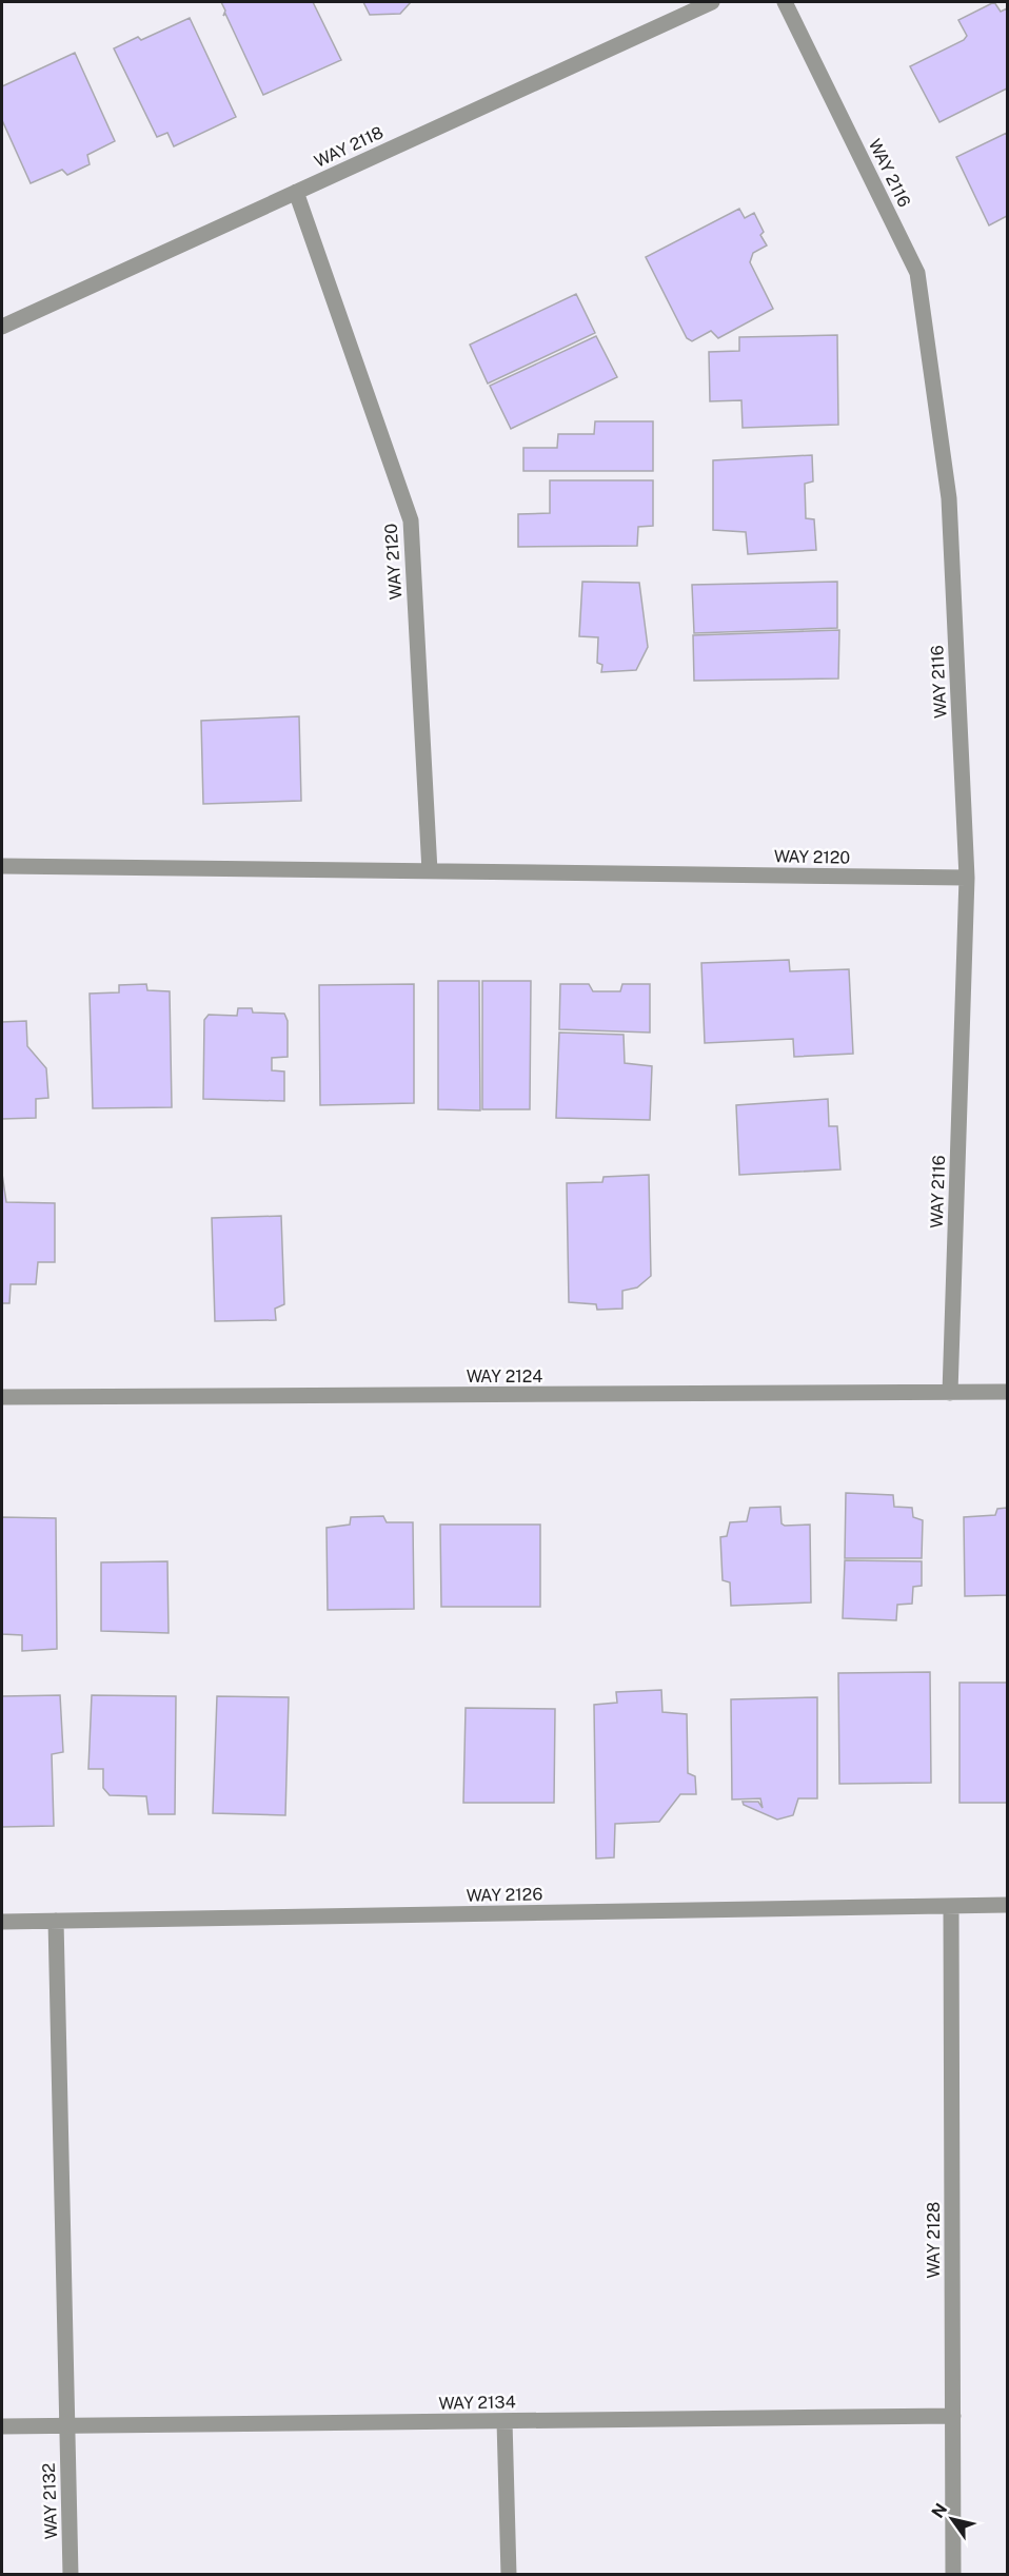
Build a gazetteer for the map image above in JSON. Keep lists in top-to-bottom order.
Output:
{
  "streets": {
    "street": [
      "WAY 2118",
      "WAY 2116",
      "WAY 2120",
      "WAY 2124",
      "WAY 2126",
      "WAY 2128",
      "WAY 2134",
      "WAY 2132"
    ]
  },
  "crossings": [
    ["WAY 2118", "WAY 2120"],
    ["WAY 2116", "WAY 2120"],
    ["WAY 2116", "WAY 2124"],
    ["WAY 2126", "WAY 2128"],
    ["WAY 2126", "WAY 2132"],
    ["WAY 2128", "WAY 2134"],
    ["WAY 2134", "WAY 2132"]
  ],
  "north": "top left"
}
